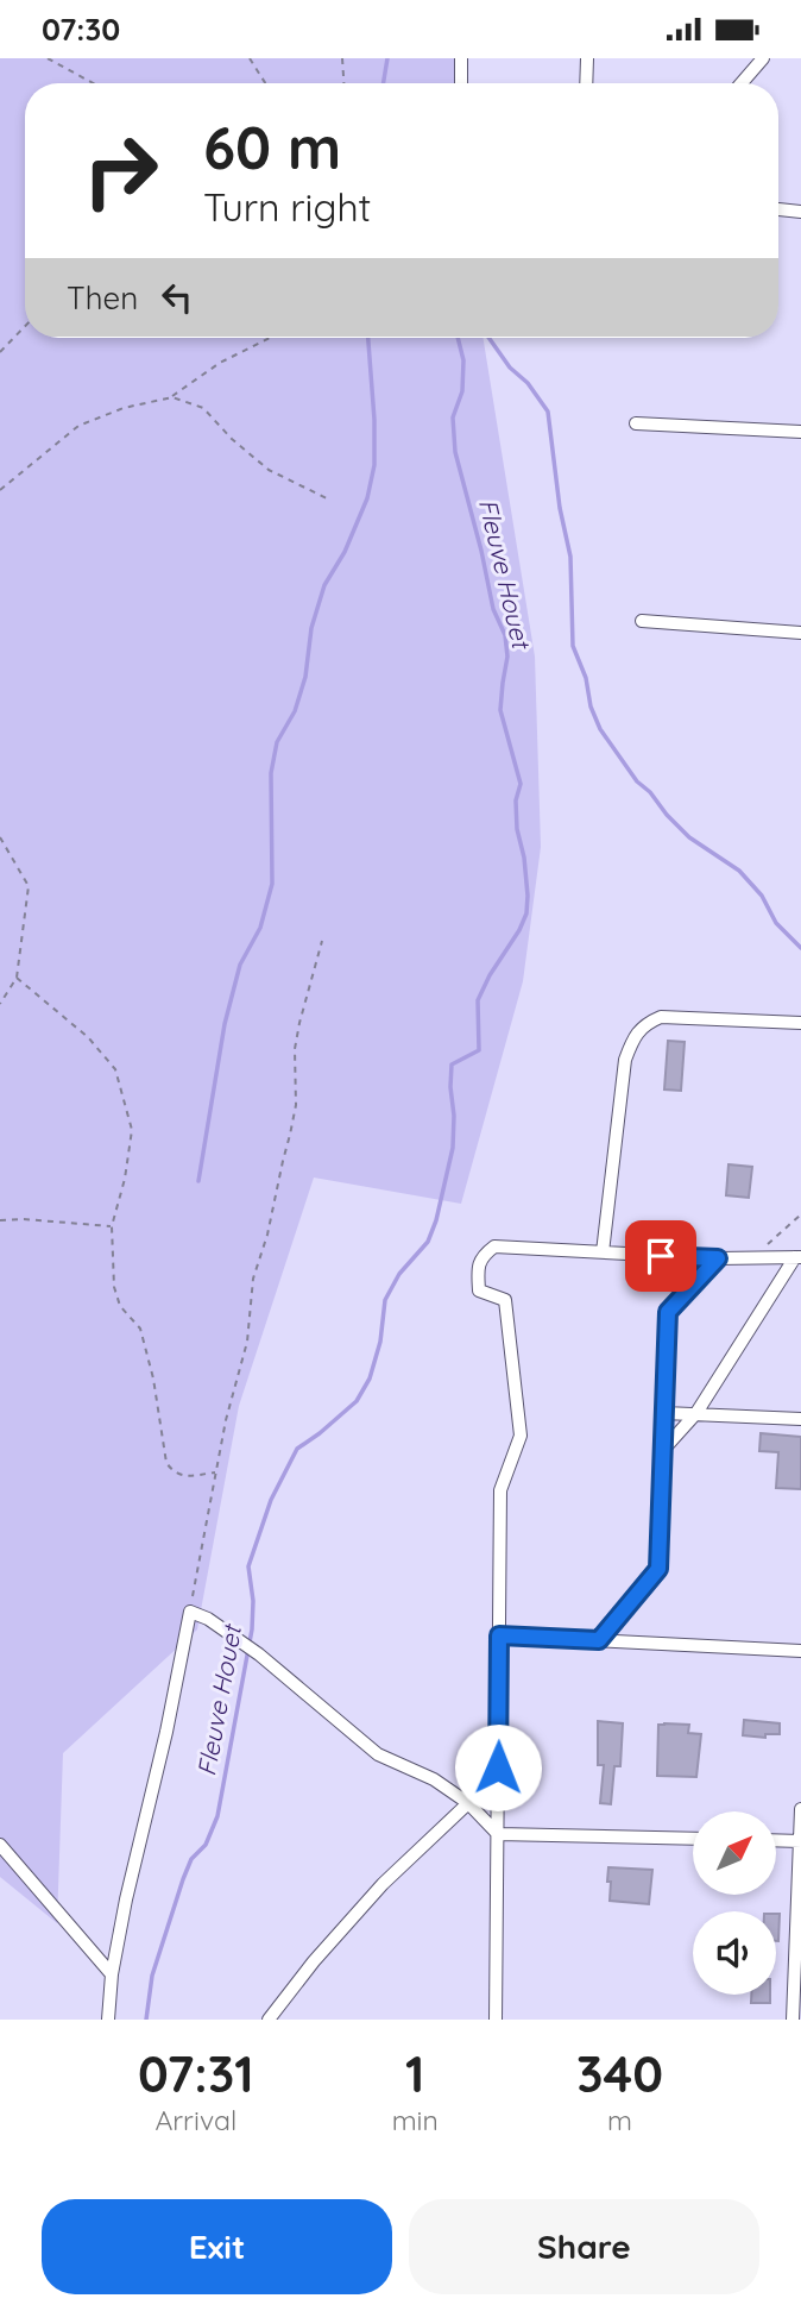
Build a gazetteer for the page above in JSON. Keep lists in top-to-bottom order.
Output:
{
  "water": ["Fleuve Houet"],
  "north": "top right",
  "page": {
    "status": "07:30",
    "turn": ["60 m", "Turn right"],
    "then": "Then",
    "eta": [
      "07:31",
      "Arrival",
      "1",
      "min",
      "340",
      "m"
    ],
    "buttons": ["Exit", "Share"]
  }
}
